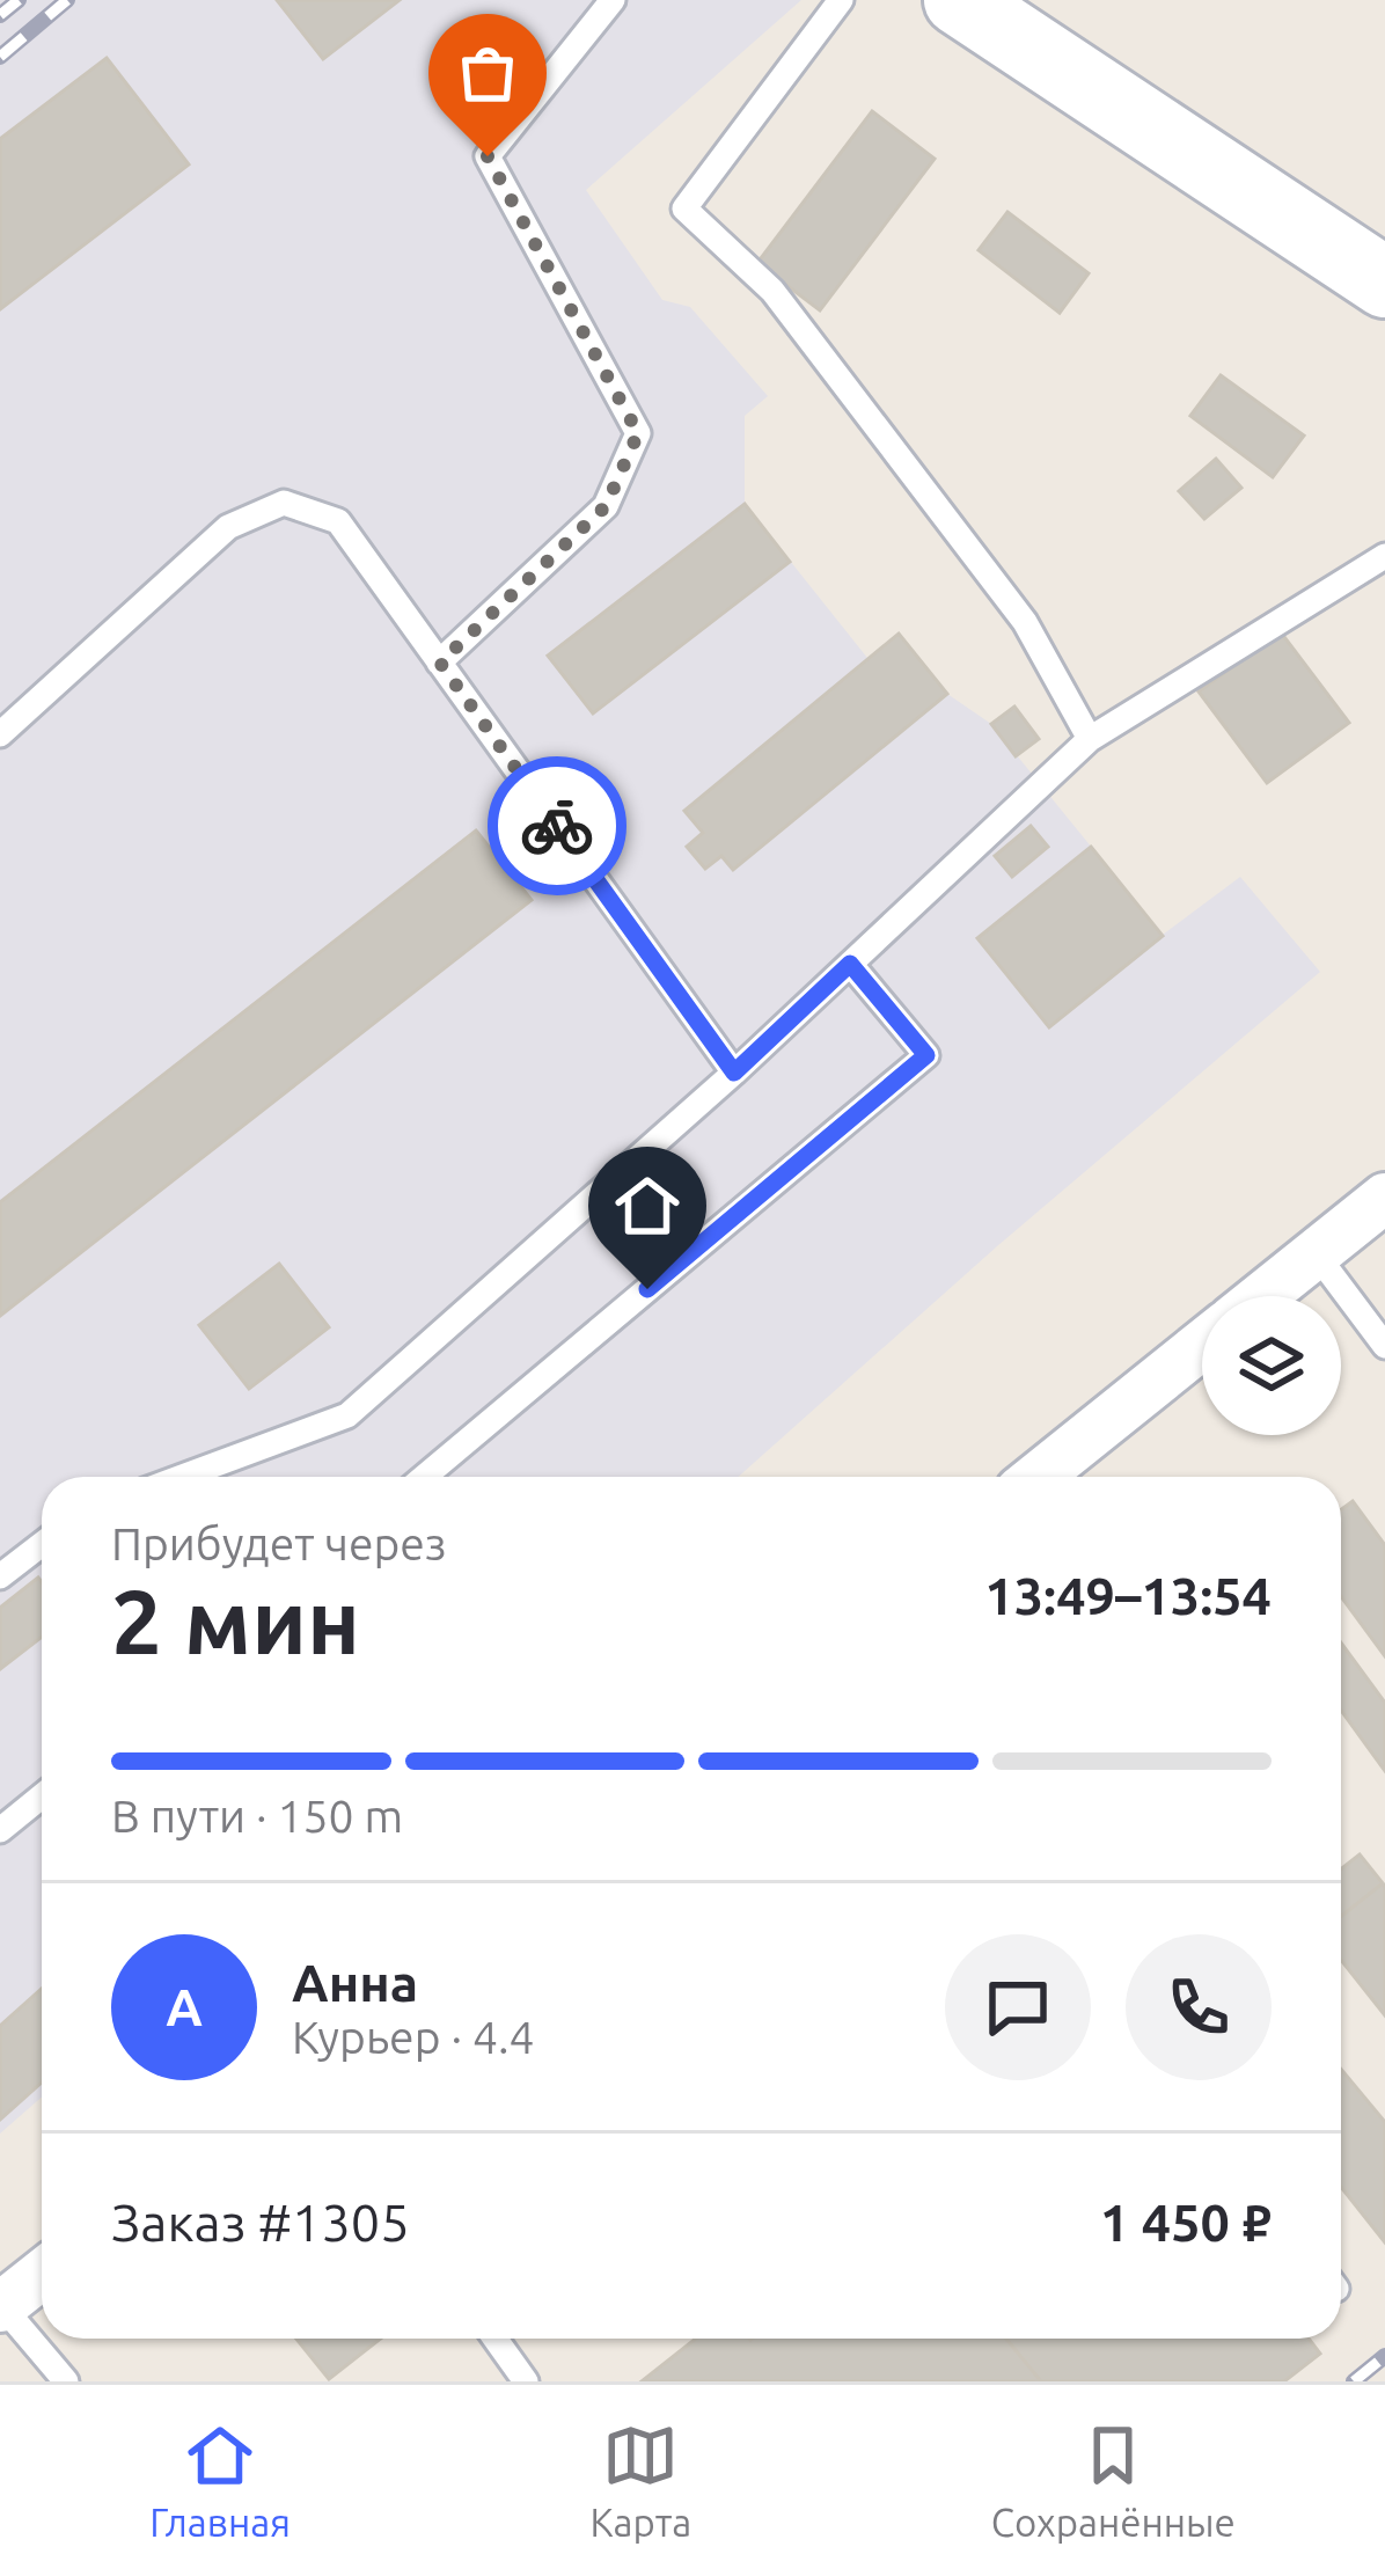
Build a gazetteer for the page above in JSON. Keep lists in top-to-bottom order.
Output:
{
  "page": {
    "heading": ["2 мин", "Прибудет через", "13:49–13:54"],
    "panel": [
      "Анна",
      "Курьер · 4.4",
      "Заказ #1305",
      "1 450 ₽"
    ],
    "bar": "В пути · 150 m",
    "round": "А",
    "tabs": ["Главная", "Карта", "Сохранённые"]
  }
}
